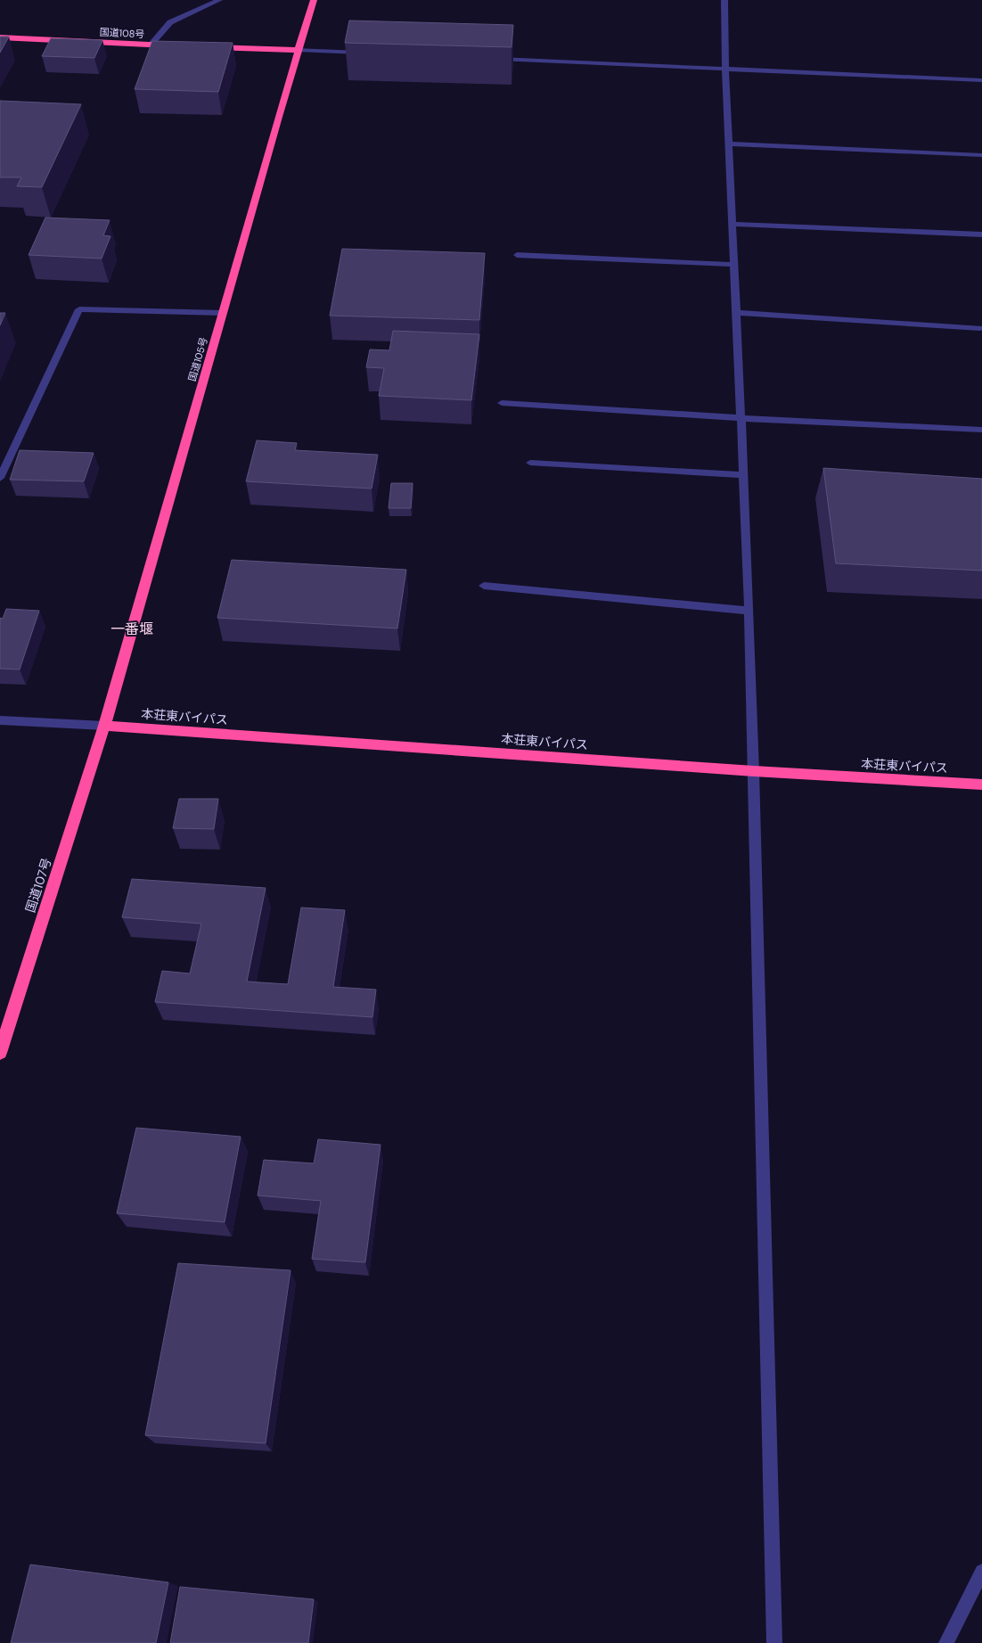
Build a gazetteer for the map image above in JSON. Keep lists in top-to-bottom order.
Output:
{
  "streets": {
    "highway": [
      "国道108号",
      "国道105号",
      "本荘東バイパス",
      "国道107号"
    ]
  },
  "crossings": [
    ["国道105号", "本荘東バイパス"],
    ["国道105号", "国道107号"],
    ["本荘東バイパス", "国道107号"]
  ],
  "districts": ["一番堰"]
}
